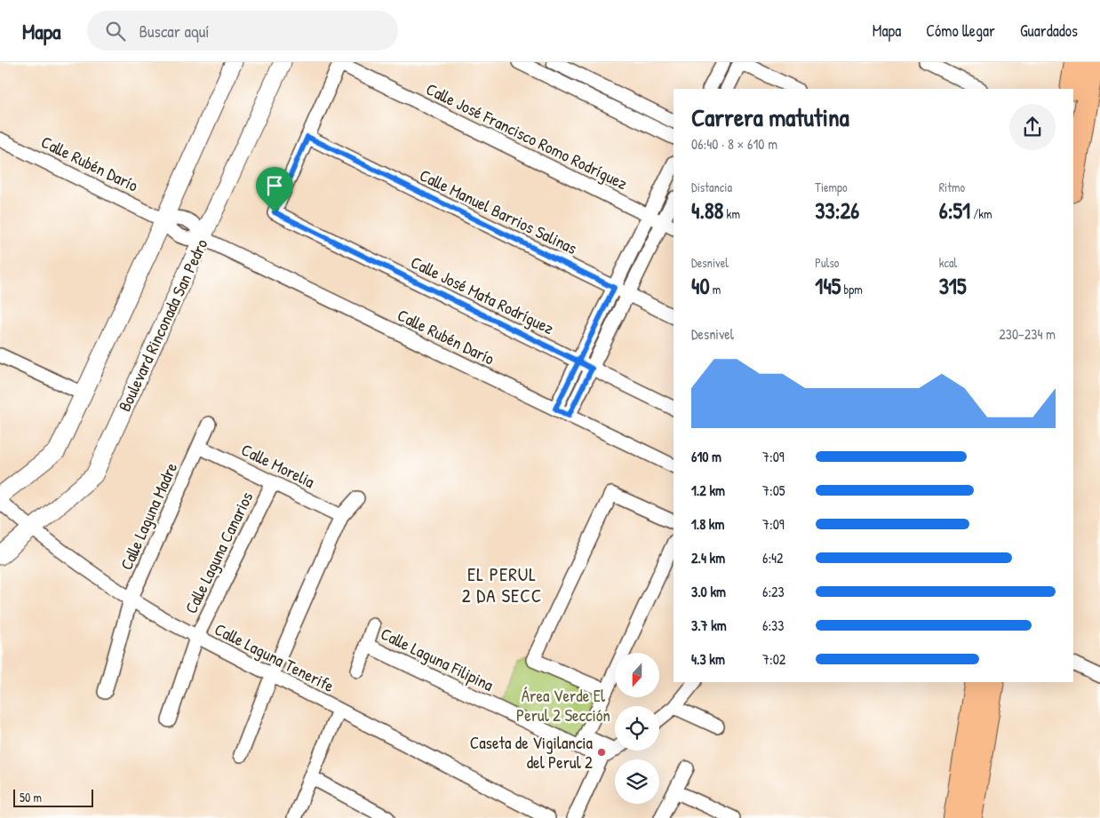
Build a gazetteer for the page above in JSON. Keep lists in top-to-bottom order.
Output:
{
  "streets": {
    "street": [
      "Calle José Francisco Romo Rodríguez",
      "Calle Rubén Darío",
      "Calle Manuel Barrios Salinas",
      "Calle José Mata Rodríguez",
      "Boulevard Rinconada San Pedro",
      "Calle Morelia",
      "Calle Laguna Madre",
      "Calle Laguna Canarios",
      "Calle Laguna Tenerife",
      "Calle Laguna Filipina"
    ]
  },
  "crossings": [
    ["Calle Rubén Darío", "Boulevard Rinconada San Pedro"],
    ["Calle Manuel Barrios Salinas", "Calle José Mata Rodríguez"],
    ["Boulevard Rinconada San Pedro", "Calle Laguna Tenerife"],
    ["Calle Morelia", "Calle Laguna Madre"],
    ["Calle Morelia", "Calle Laguna Canarios"],
    ["Calle Laguna Madre", "Calle Laguna Tenerife"],
    ["Calle Laguna Canarios", "Calle Laguna Tenerife"]
  ],
  "districts": ["EL PERUL 2 DA SECC"],
  "parks": ["Área Verde El Perul 2 Sección"],
  "places": ["Caseta de Vigilancia del Perul 2"],
  "scale_bar": "50 m",
  "north": "bottom",
  "page": {
    "header": "Mapa",
    "search": "Buscar aquí",
    "nav": ["Mapa", "Cómo llegar", "Guardados"],
    "heading": ["Carrera matutina", "06:40 · 8 × 610 m"],
    "stats": [
      ["Distancia", "4.88 km"],
      ["Tiempo", "33:26"],
      ["Ritmo", "6:51 /km"],
      ["Desnivel", "40 m"],
      ["Pulso", "145 bpm"],
      ["kcal", "315"]
    ],
    "chart": ["Desnivel", "230–234 m"],
    "list": [
      {
        "name": "610 m",
        "note": "7:09"
      },
      {
        "name": "1.2 km",
        "note": "7:05"
      },
      {
        "name": "1.8 km",
        "note": "7:09"
      },
      {
        "name": "2.4 km",
        "note": "6:42"
      },
      {
        "name": "3.0 km",
        "note": "6:23"
      },
      {
        "name": "3.7 km",
        "note": "6:33"
      },
      {
        "name": "4.3 km",
        "note": "7:02"
      }
    ],
    "scale": "50 m"
  }
}
